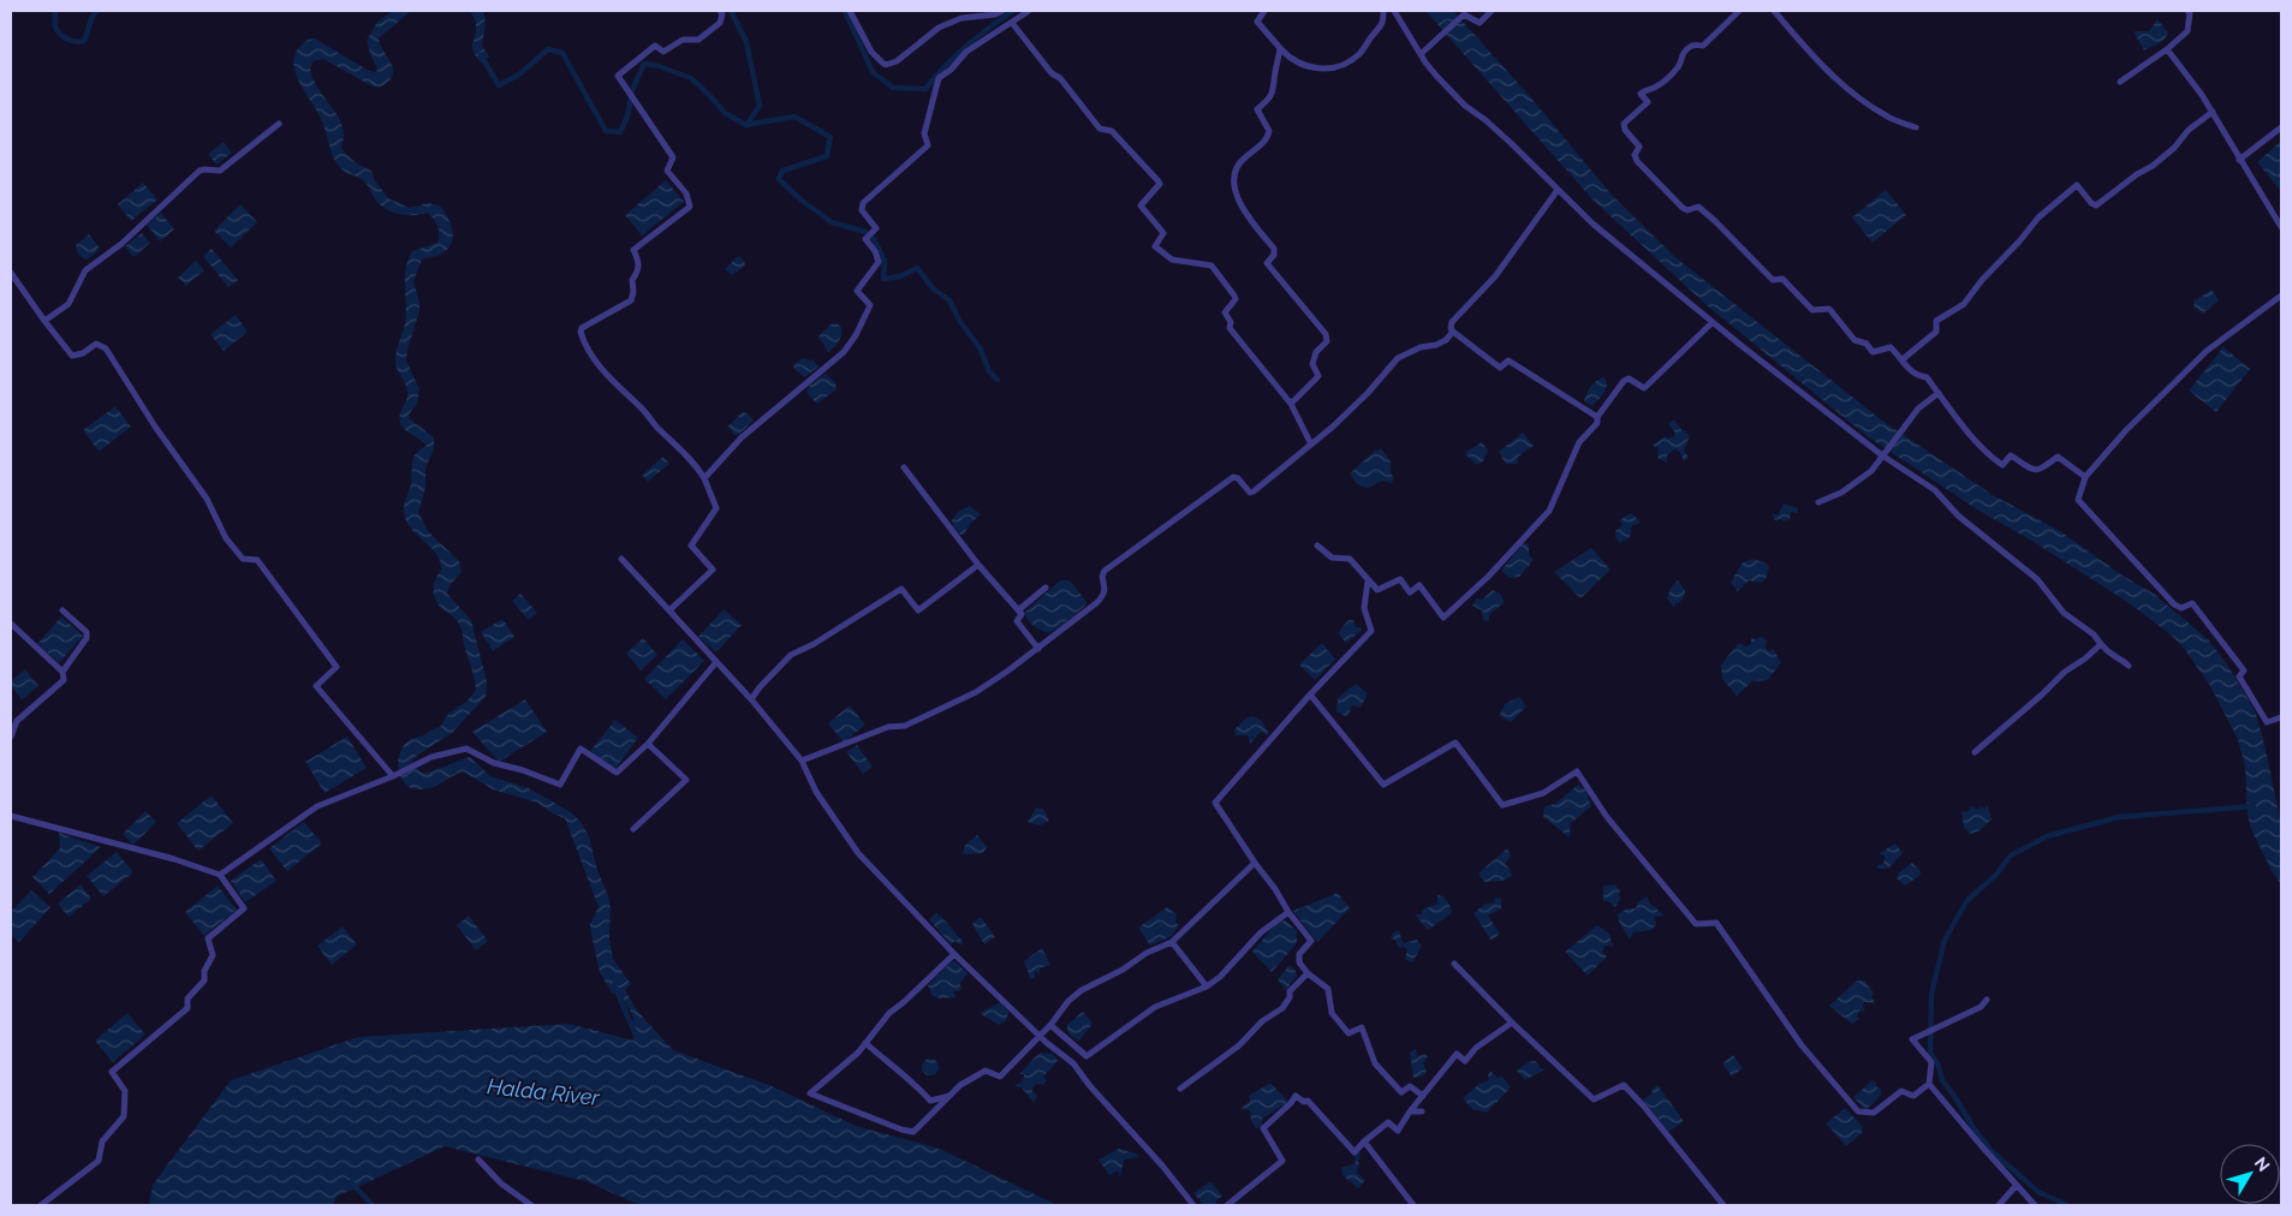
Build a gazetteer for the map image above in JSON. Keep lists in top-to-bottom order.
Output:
{
  "water": ["Halda River"],
  "north": "top right"
}
